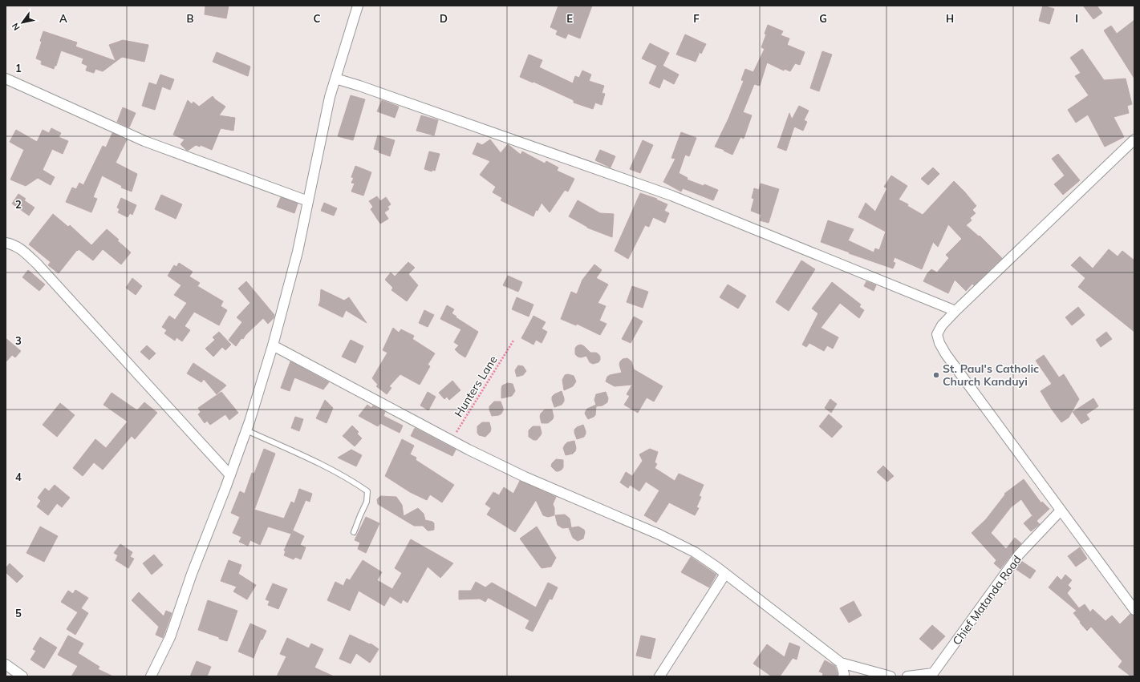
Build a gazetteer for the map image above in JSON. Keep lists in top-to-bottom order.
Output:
{
  "streets": {
    "street": ["Chief Matanda Road"],
    "path": ["Hunters Lane"]
  },
  "places": ["St. Paul's Catholic Church Kanduyi"],
  "north": "bottom left",
  "grid": {
    "columns": [
      "A",
      "B",
      "C",
      "D",
      "E",
      "F",
      "G",
      "H",
      "I"
    ],
    "rows": [
      "1",
      "2",
      "3",
      "4",
      "5"
    ]
  }
}
